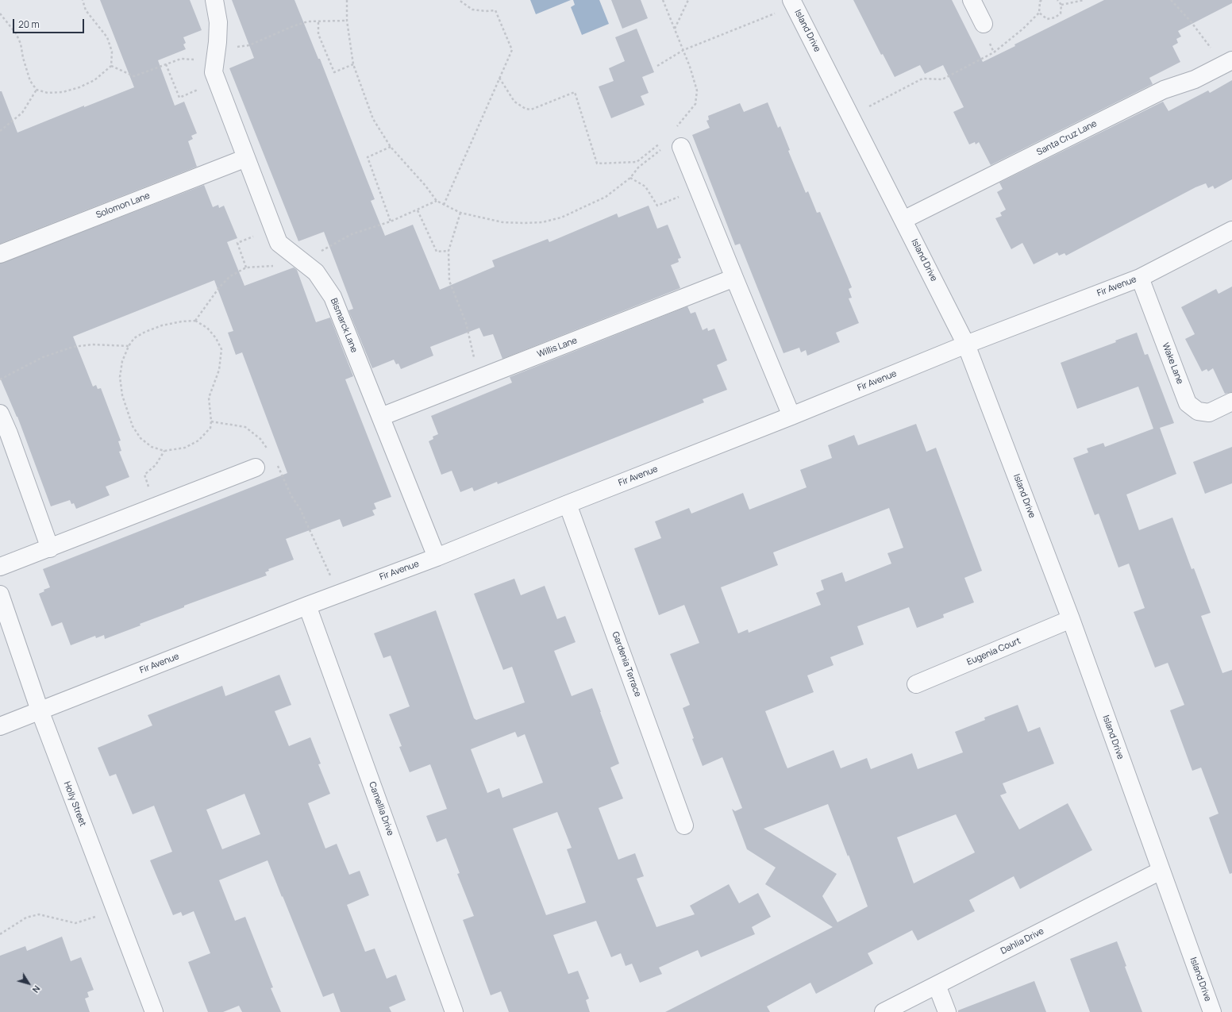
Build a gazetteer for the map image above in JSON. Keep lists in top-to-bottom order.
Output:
{
  "streets": {
    "street": [
      "Island Drive",
      "Santa Cruz Lane",
      "Solomon Lane",
      "Fir Avenue",
      "Bismarck Lane",
      "Willis Lane",
      "Wake Lane",
      "Eugenia Court",
      "Gardenia Terrace",
      "Holly Street",
      "Camellia Drive",
      "Dahlia Drive"
    ]
  },
  "crossings": [
    ["Island Drive", "Santa Cruz Lane"],
    ["Island Drive", "Fir Avenue"],
    ["Island Drive", "Eugenia Court"],
    ["Island Drive", "Dahlia Drive"],
    ["Solomon Lane", "Bismarck Lane"],
    ["Fir Avenue", "Bismarck Lane"],
    ["Fir Avenue", "Wake Lane"],
    ["Fir Avenue", "Gardenia Terrace"],
    ["Fir Avenue", "Holly Street"],
    ["Fir Avenue", "Camellia Drive"],
    ["Bismarck Lane", "Willis Lane"]
  ],
  "scale_bar": "20 m",
  "north": "bottom right"
}
